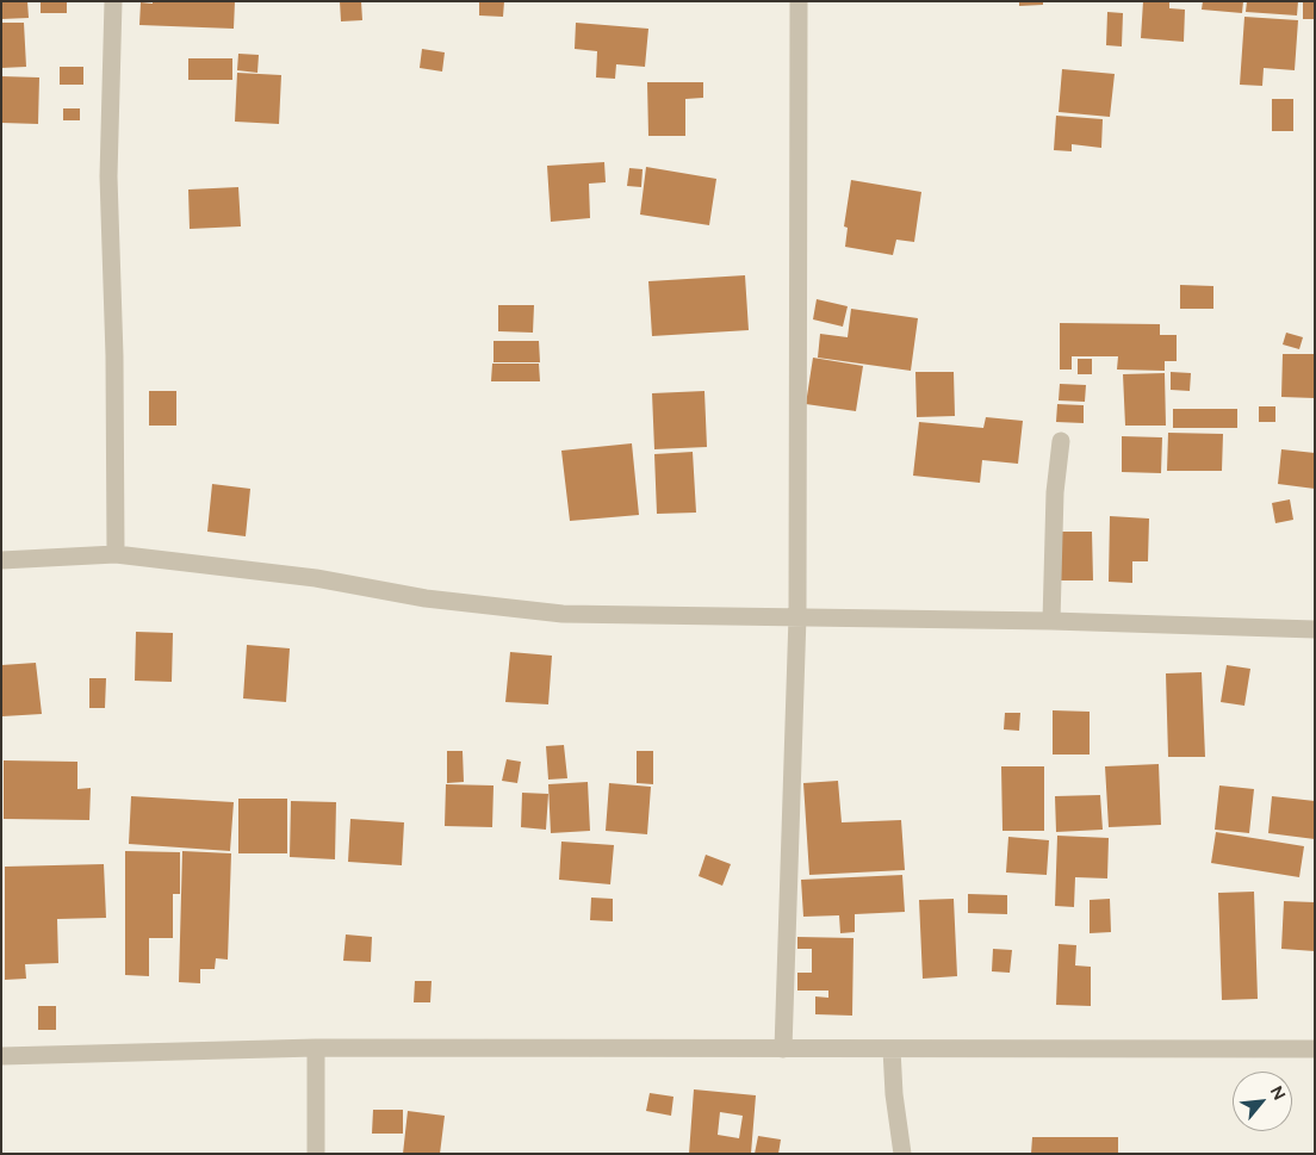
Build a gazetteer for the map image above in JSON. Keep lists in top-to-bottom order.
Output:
{
  "north": "top right"
}
